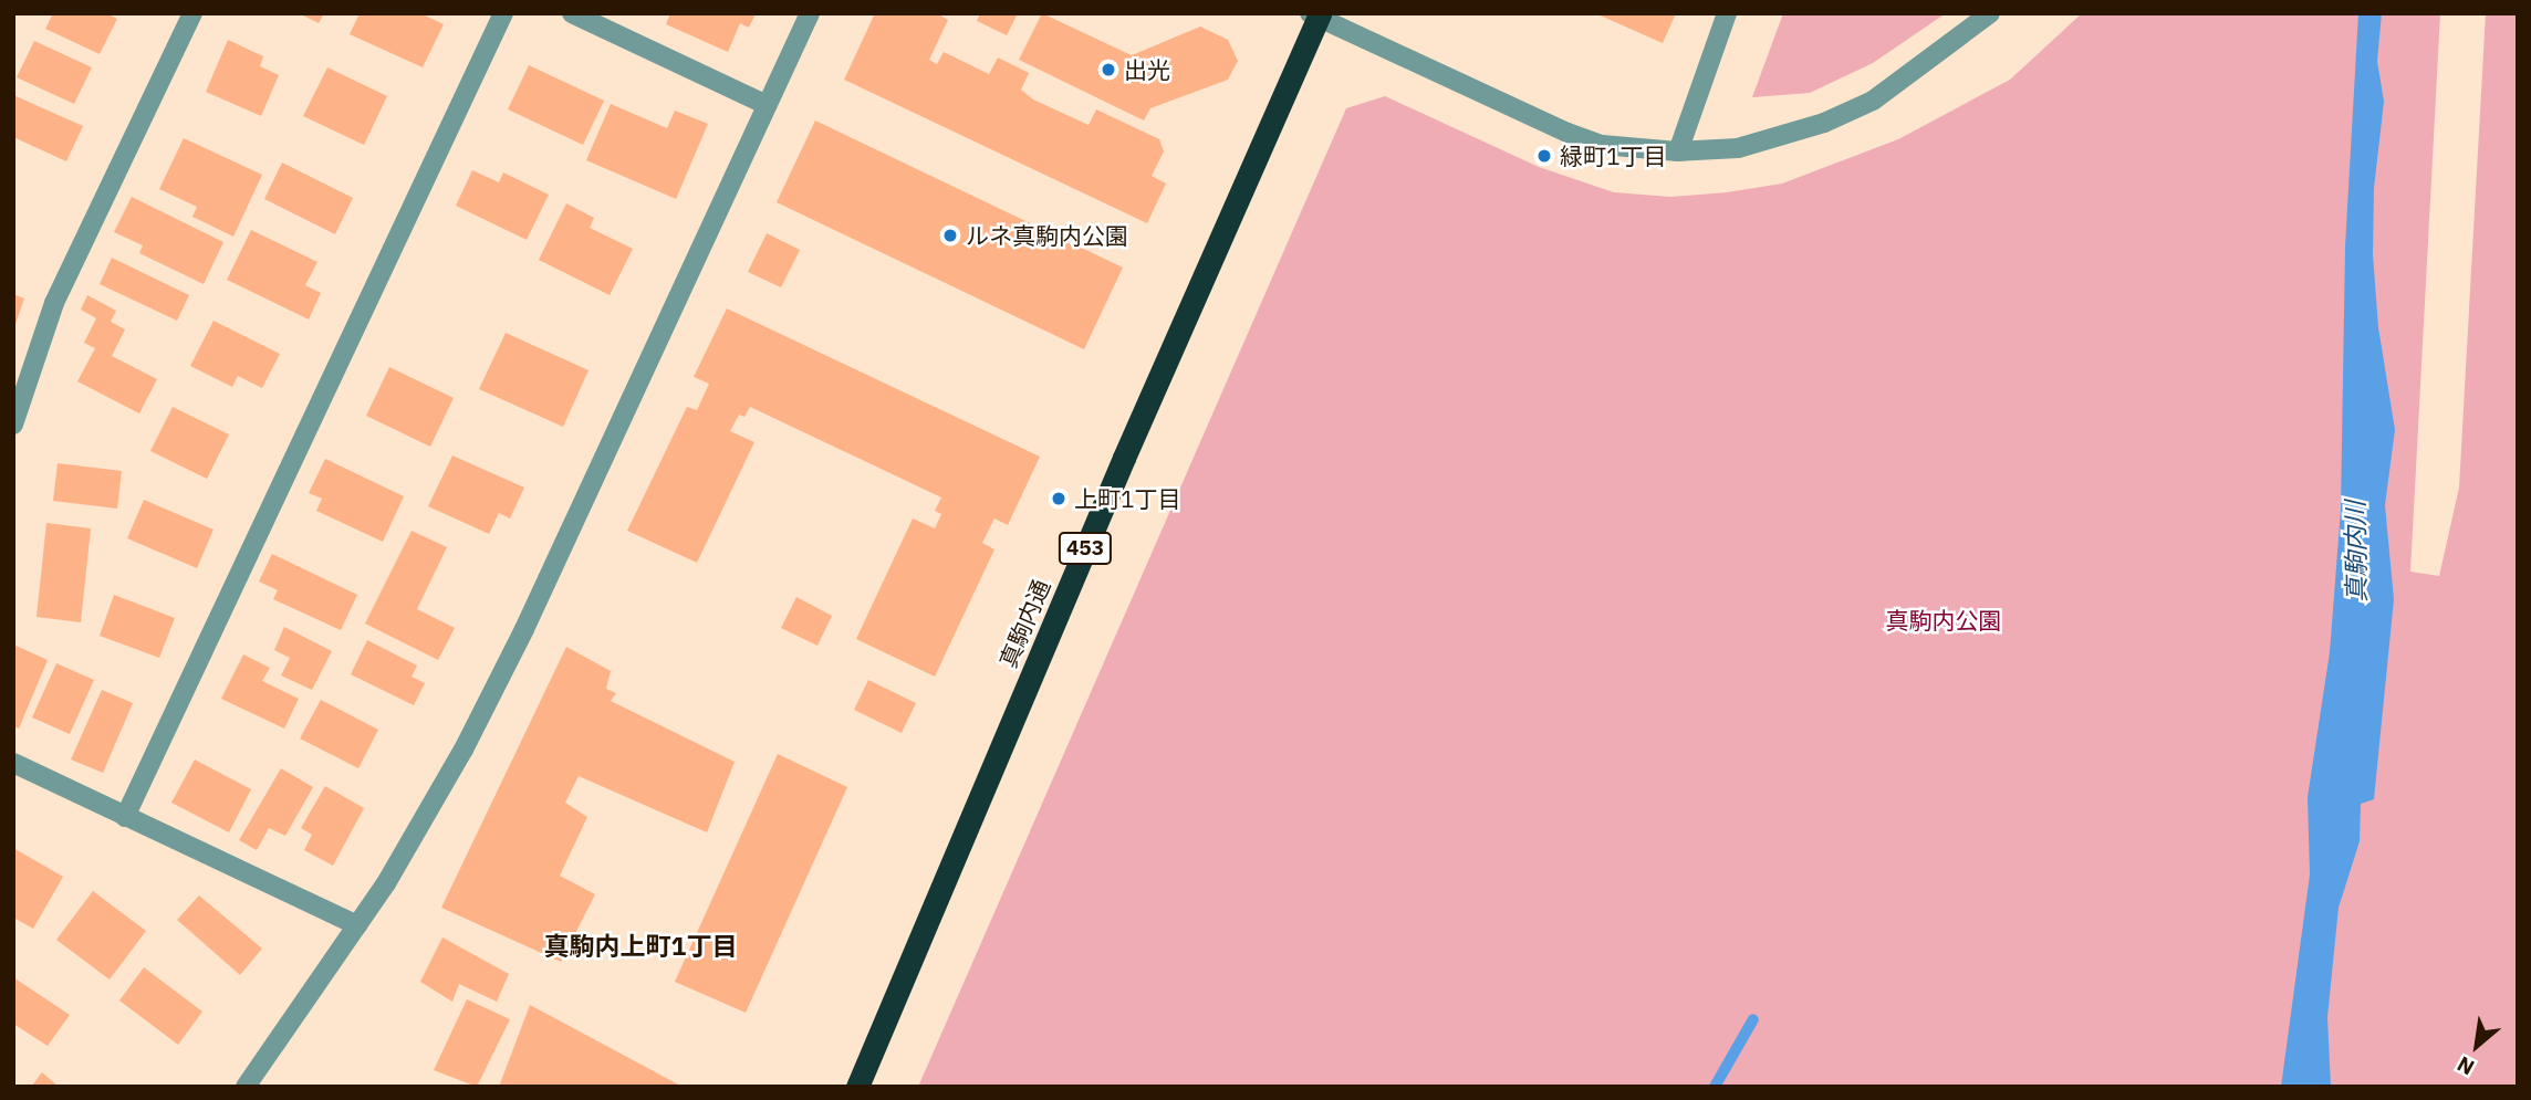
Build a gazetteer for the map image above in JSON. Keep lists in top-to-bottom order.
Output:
{
  "streets": {
    "highway": ["453", "真駒内通"]
  },
  "districts": ["真駒内上町1丁目"],
  "water": ["真駒内川"],
  "parks": ["真駒内公園"],
  "places": [
    "出光",
    "緑町1丁目",
    "ルネ真駒内公園",
    "上町1丁目"
  ],
  "north": "bottom left"
}
